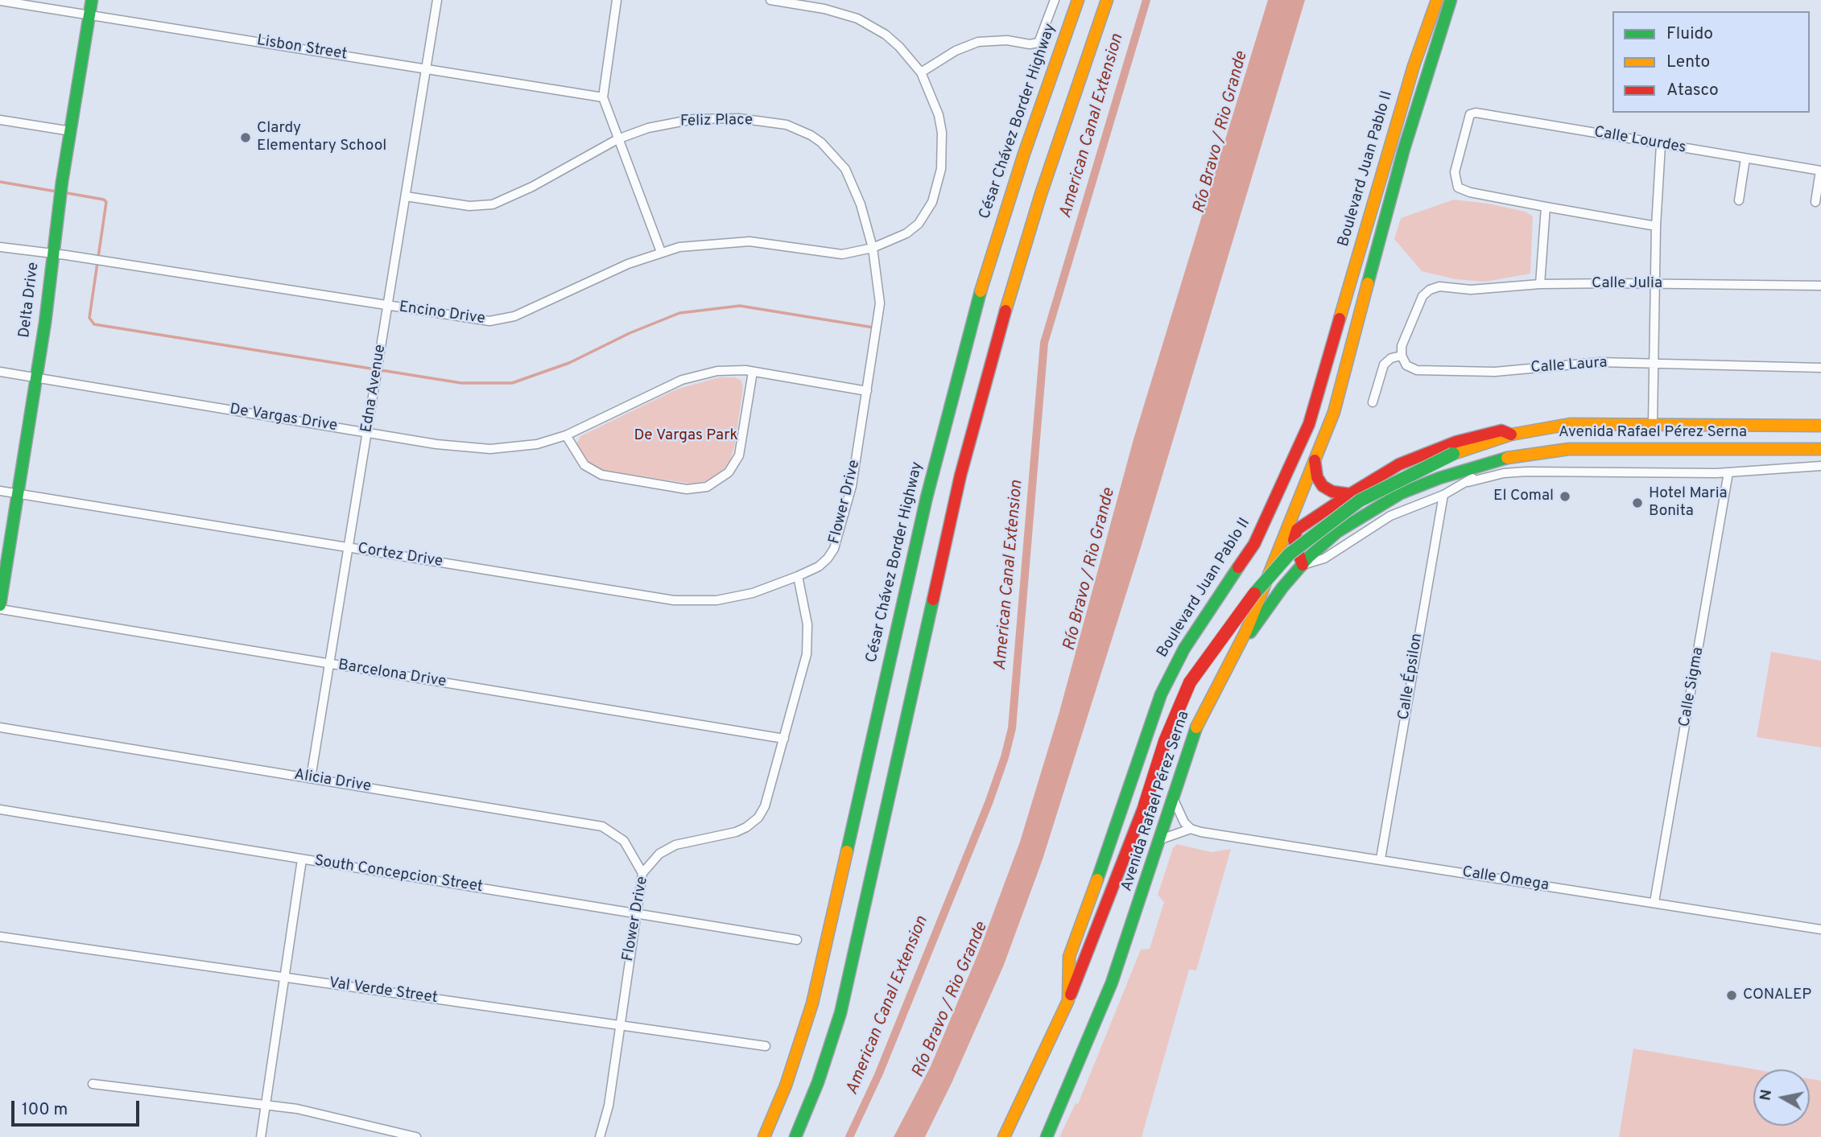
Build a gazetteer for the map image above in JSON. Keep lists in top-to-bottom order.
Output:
{
  "streets": {
    "main road": [
      "César Chávez Border Highway",
      "Boulevard Juan Pablo II",
      "Delta Drive",
      "Avenida Rafael Pérez Serna"
    ],
    "street": [
      "Lisbon Street",
      "Feliz Place",
      "Calle Lourdes",
      "Calle Julia",
      "Encino Drive",
      "Calle Laura",
      "Edna Avenue",
      "De Vargas Drive",
      "Flower Drive",
      "Cortez Drive",
      "Barcelona Drive",
      "Calle Épsilon",
      "Calle Sigma",
      "Alicia Drive",
      "South Concepcion Street",
      "Calle Omega",
      "Val Verde Street"
    ]
  },
  "crossings": [
    ["Lisbon Street", "Delta Drive"],
    ["Lisbon Street", "Edna Avenue"],
    ["Feliz Place", "Encino Drive"],
    ["Feliz Place", "Edna Avenue"],
    ["Feliz Place", "Flower Drive"],
    ["Boulevard Juan Pablo II", "Avenida Rafael Pérez Serna"],
    ["Calle Julia", "Calle Laura"],
    ["Delta Drive", "Encino Drive"],
    ["Delta Drive", "De Vargas Drive"],
    ["Delta Drive", "Cortez Drive"],
    ["Encino Drive", "Edna Avenue"],
    ["Encino Drive", "Flower Drive"],
    ["Edna Avenue", "De Vargas Drive"],
    ["Edna Avenue", "Cortez Drive"],
    ["Edna Avenue", "Barcelona Drive"],
    ["Edna Avenue", "Alicia Drive"],
    ["De Vargas Drive", "Flower Drive"],
    ["Flower Drive", "Cortez Drive"],
    ["Flower Drive", "Barcelona Drive"],
    ["Flower Drive", "Alicia Drive"],
    ["Flower Drive", "South Concepcion Street"],
    ["Flower Drive", "Val Verde Street"],
    ["Calle Épsilon", "Calle Omega"],
    ["Calle Sigma", "Calle Omega"]
  ],
  "water": ["American Canal Extension", "Río Bravo / Rio Grande"],
  "parks": ["De Vargas Park"],
  "places": [
    "Clardy Elementary School",
    "El Comal",
    "Hotel Maria Bonita",
    "CONALEP"
  ],
  "legend": ["Fluido", "Lento", "Atasco"],
  "scale_bar": "100 m",
  "north": "left"
}
